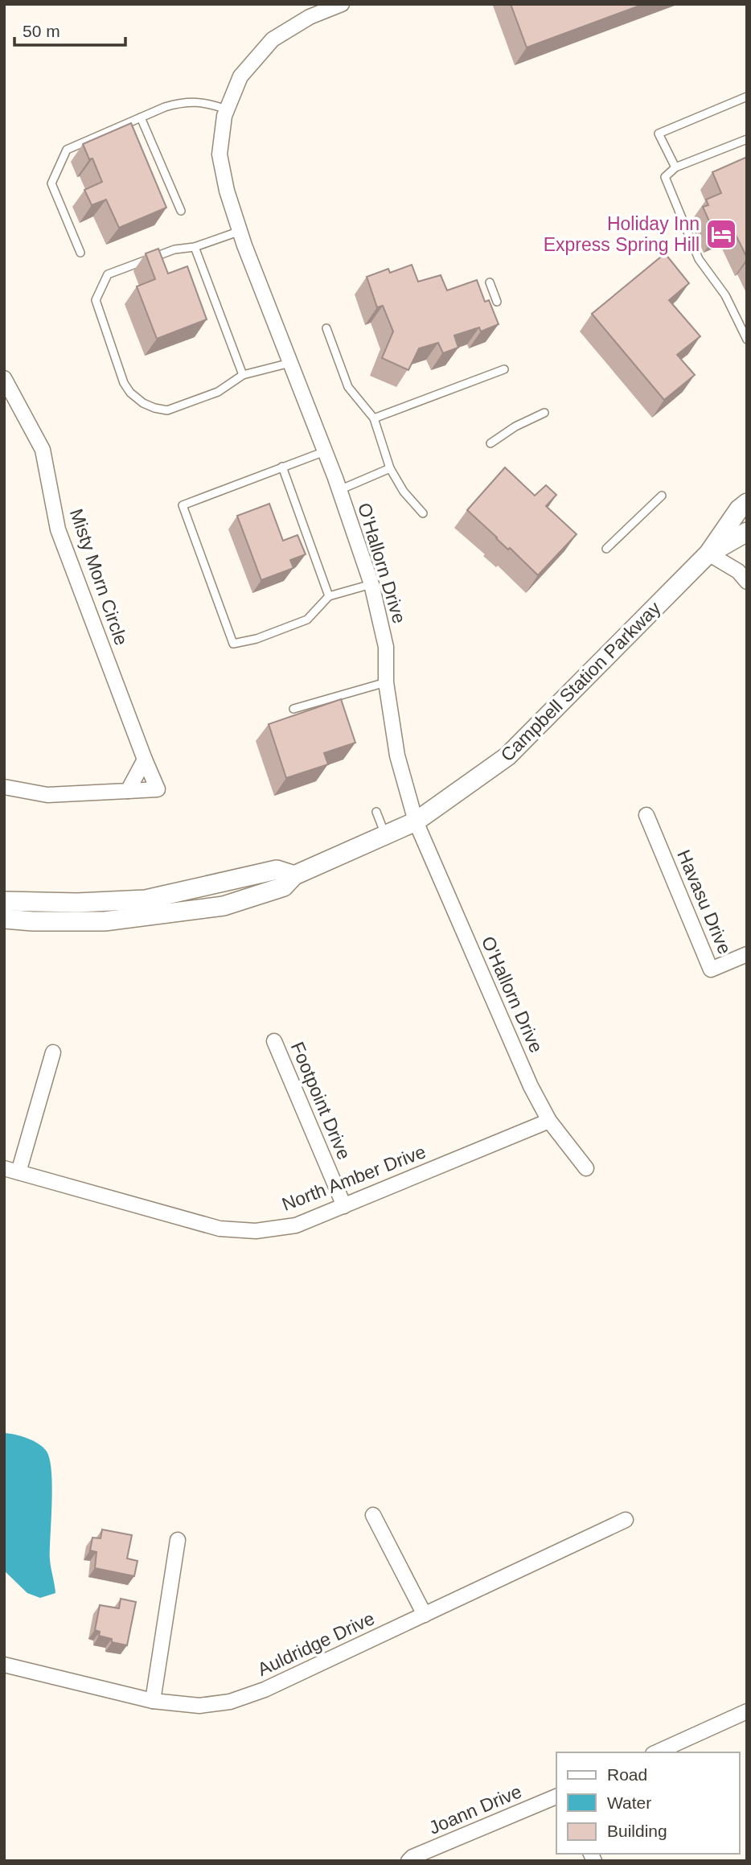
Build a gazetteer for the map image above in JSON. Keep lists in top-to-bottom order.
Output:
{
  "streets": {
    "street": [
      "O'Hallorn Drive",
      "Misty Morn Circle",
      "Campbell Station Parkway",
      "Havasu Drive",
      "Footpoint Drive",
      "North Amber Drive",
      "Auldridge Drive",
      "Joann Drive"
    ]
  },
  "crossings": [
    ["O'Hallorn Drive", "Campbell Station Parkway"],
    ["O'Hallorn Drive", "North Amber Drive"],
    ["Footpoint Drive", "North Amber Drive"]
  ],
  "places": {
    "hotel": ["Holiday Inn Express Spring Hill"]
  },
  "legend": ["Road", "Water", "Building"],
  "scale_bar": "50 m"
}
